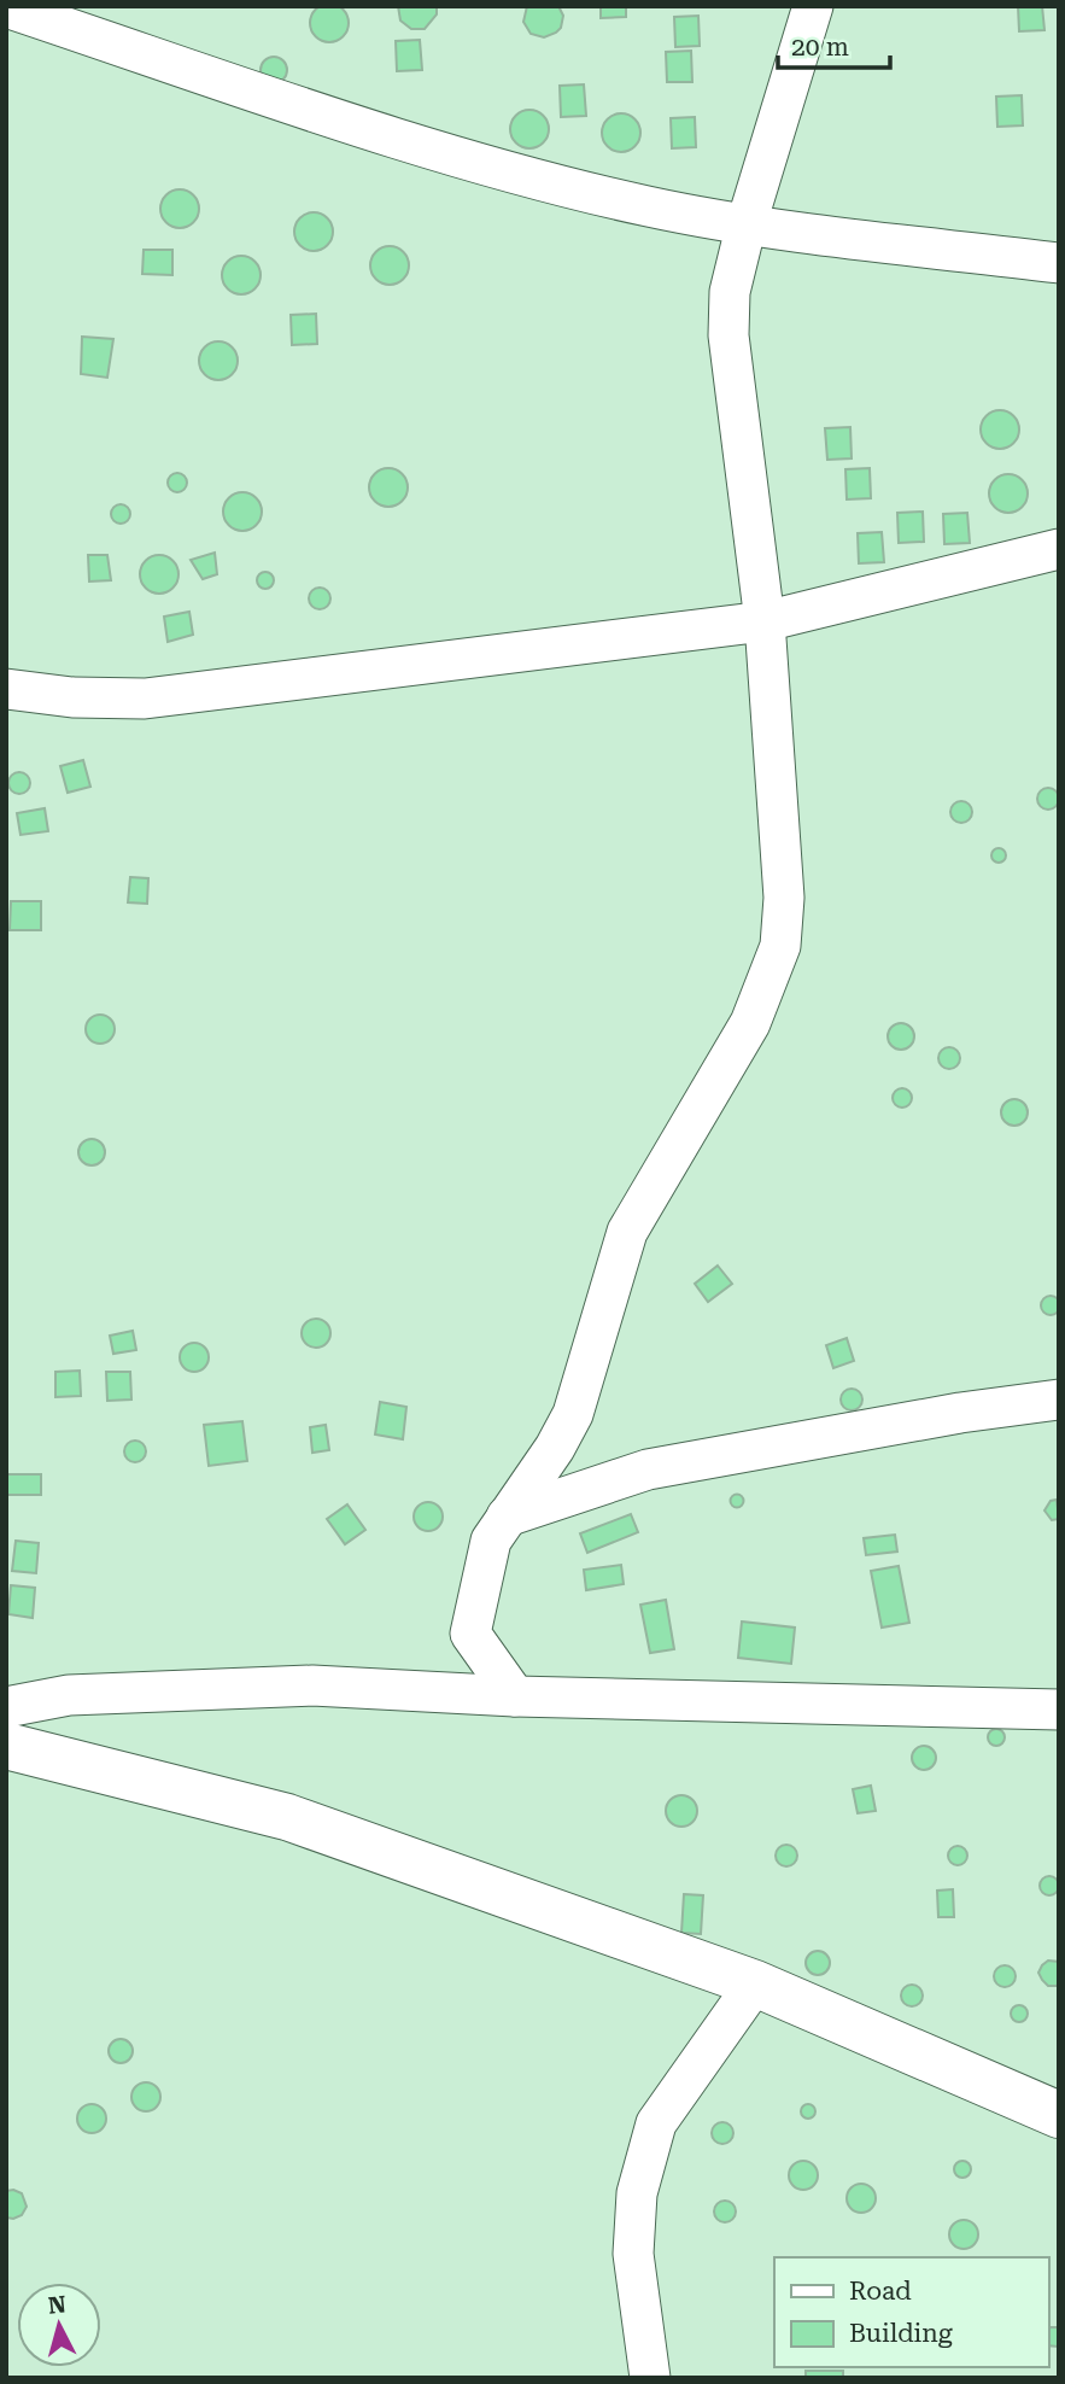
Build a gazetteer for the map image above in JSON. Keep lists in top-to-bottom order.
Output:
{
  "legend": ["Road", "Building"],
  "scale_bar": "20 m",
  "north": "top"
}
